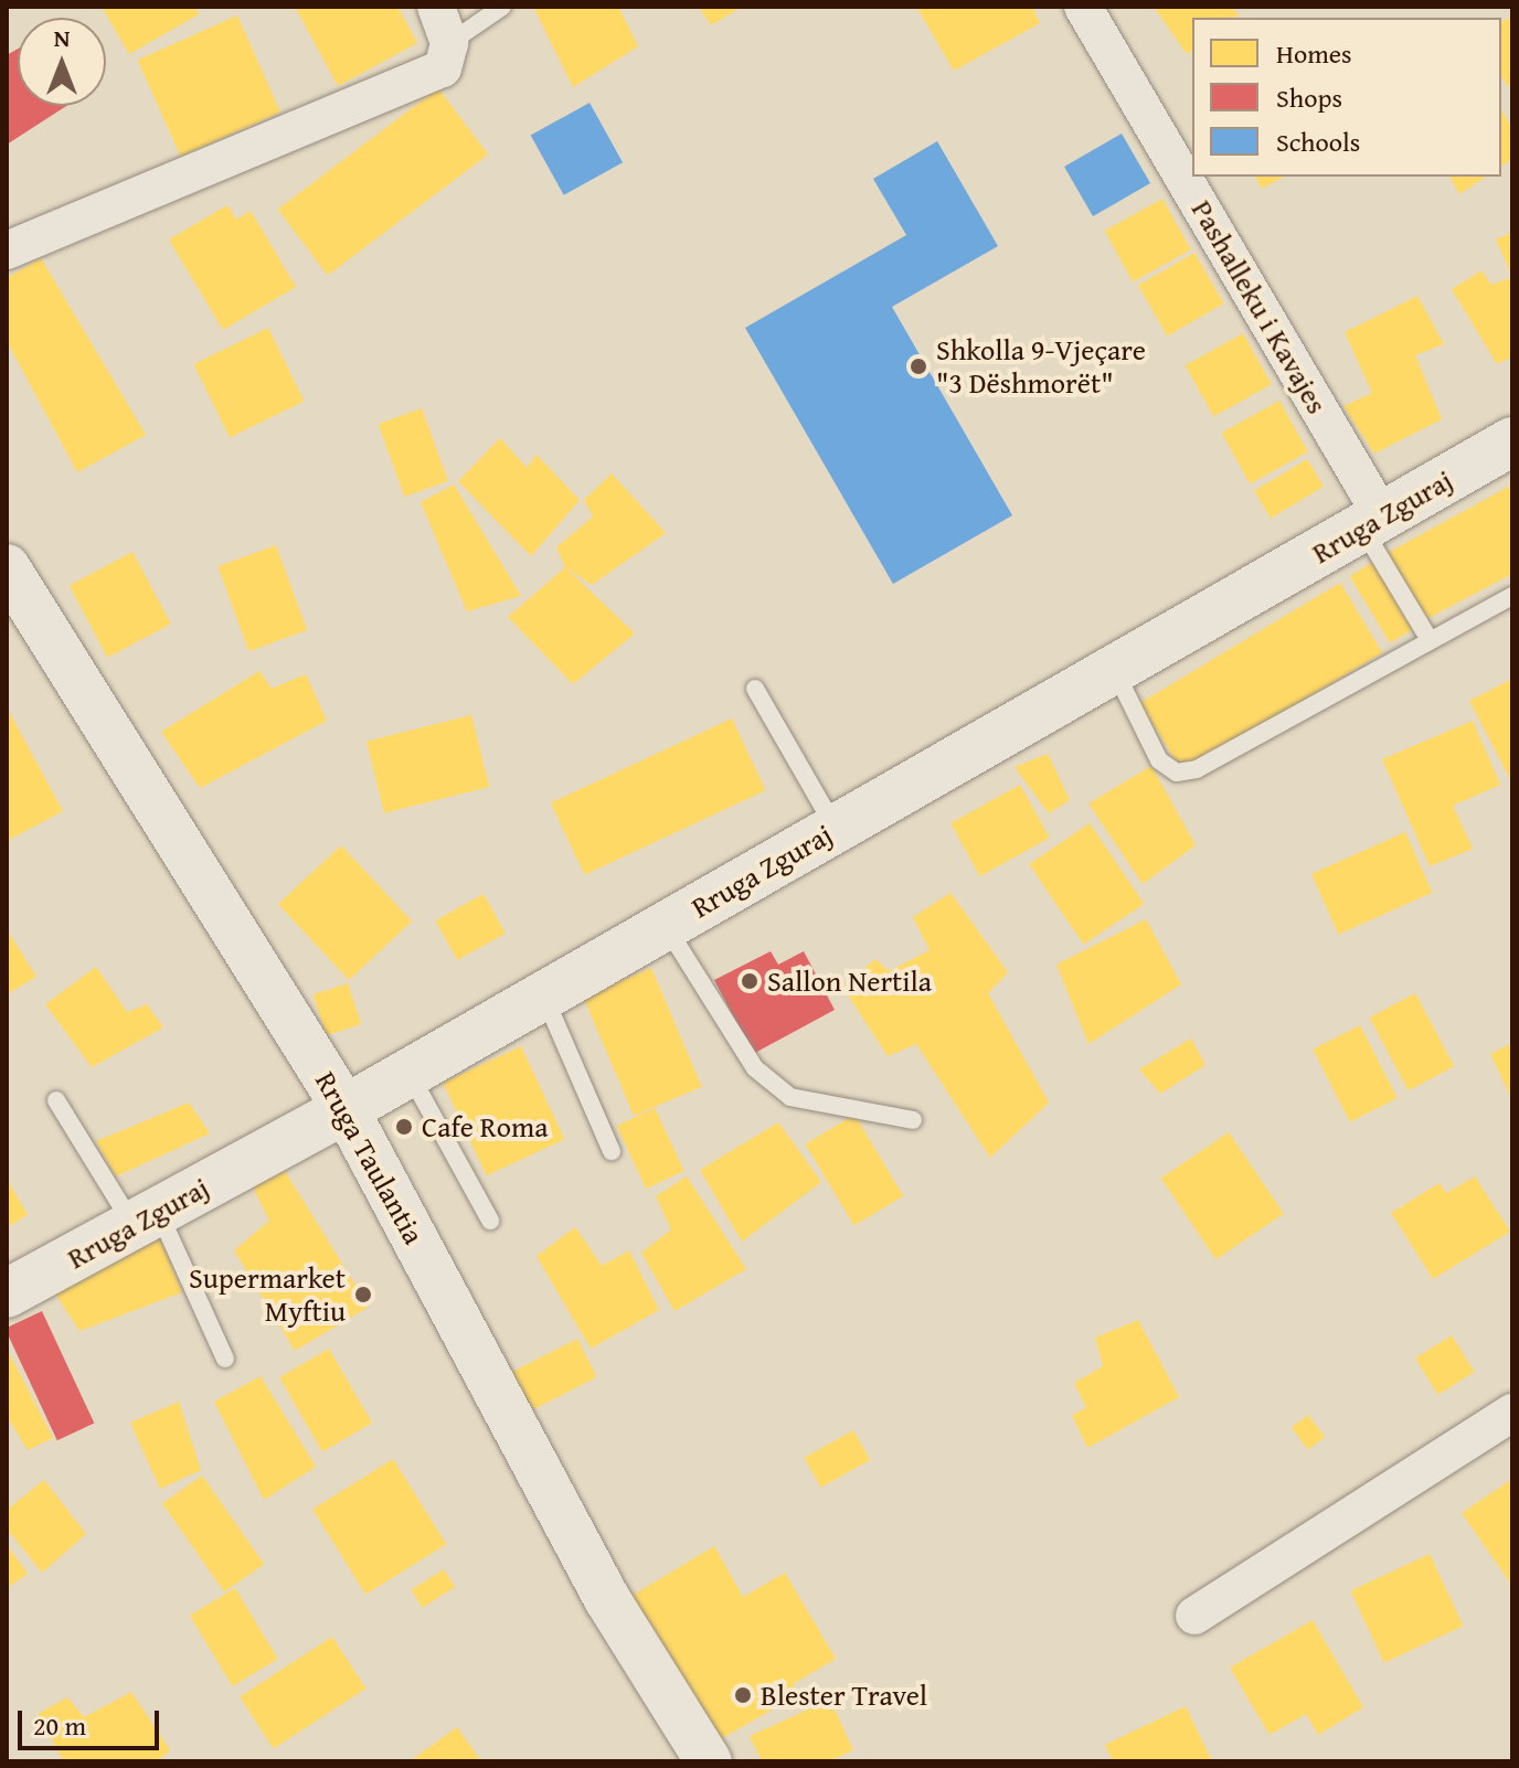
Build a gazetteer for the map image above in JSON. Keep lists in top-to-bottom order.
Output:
{
  "streets": {
    "main road": ["Rruga Zguraj"],
    "street": ["Pashalleku i Kavajes", "Rruga Taulantia"]
  },
  "crossings": [
    ["Pashalleku i Kavajes", "Rruga Zguraj"],
    ["Rruga Zguraj", "Rruga Taulantia"]
  ],
  "places": [
    "Shkolla 9-Vjeçare \"3 Dëshmorët\"",
    "Sallon Nertila",
    "Cafe Roma",
    "Supermarket Myftiu",
    "Blester Travel"
  ],
  "legend": ["Homes", "Shops", "Schools"],
  "scale_bar": "20 m",
  "north": "top"
}
